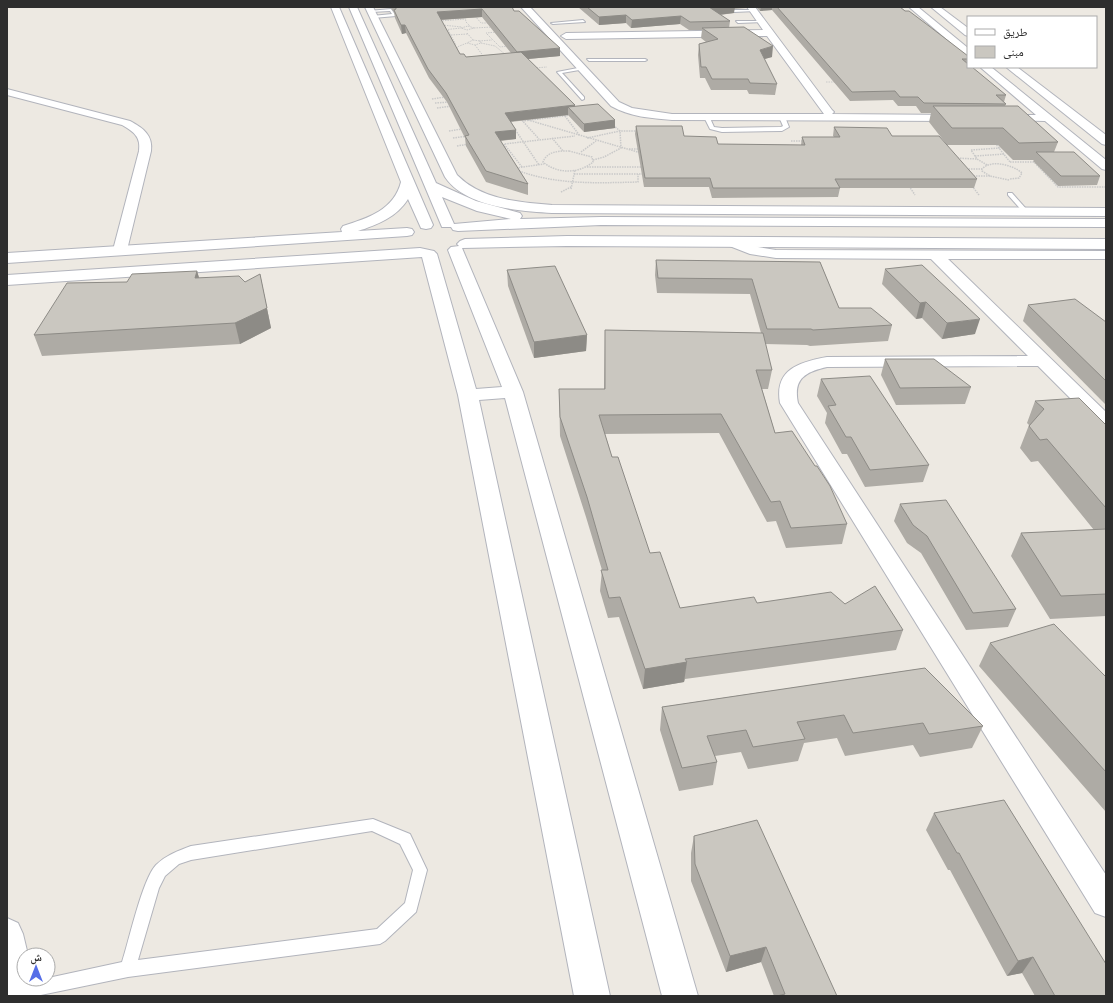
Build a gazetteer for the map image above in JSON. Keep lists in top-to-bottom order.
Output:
{
  "legend": ["طريق", "مبنى"],
  "north": "top"
}
